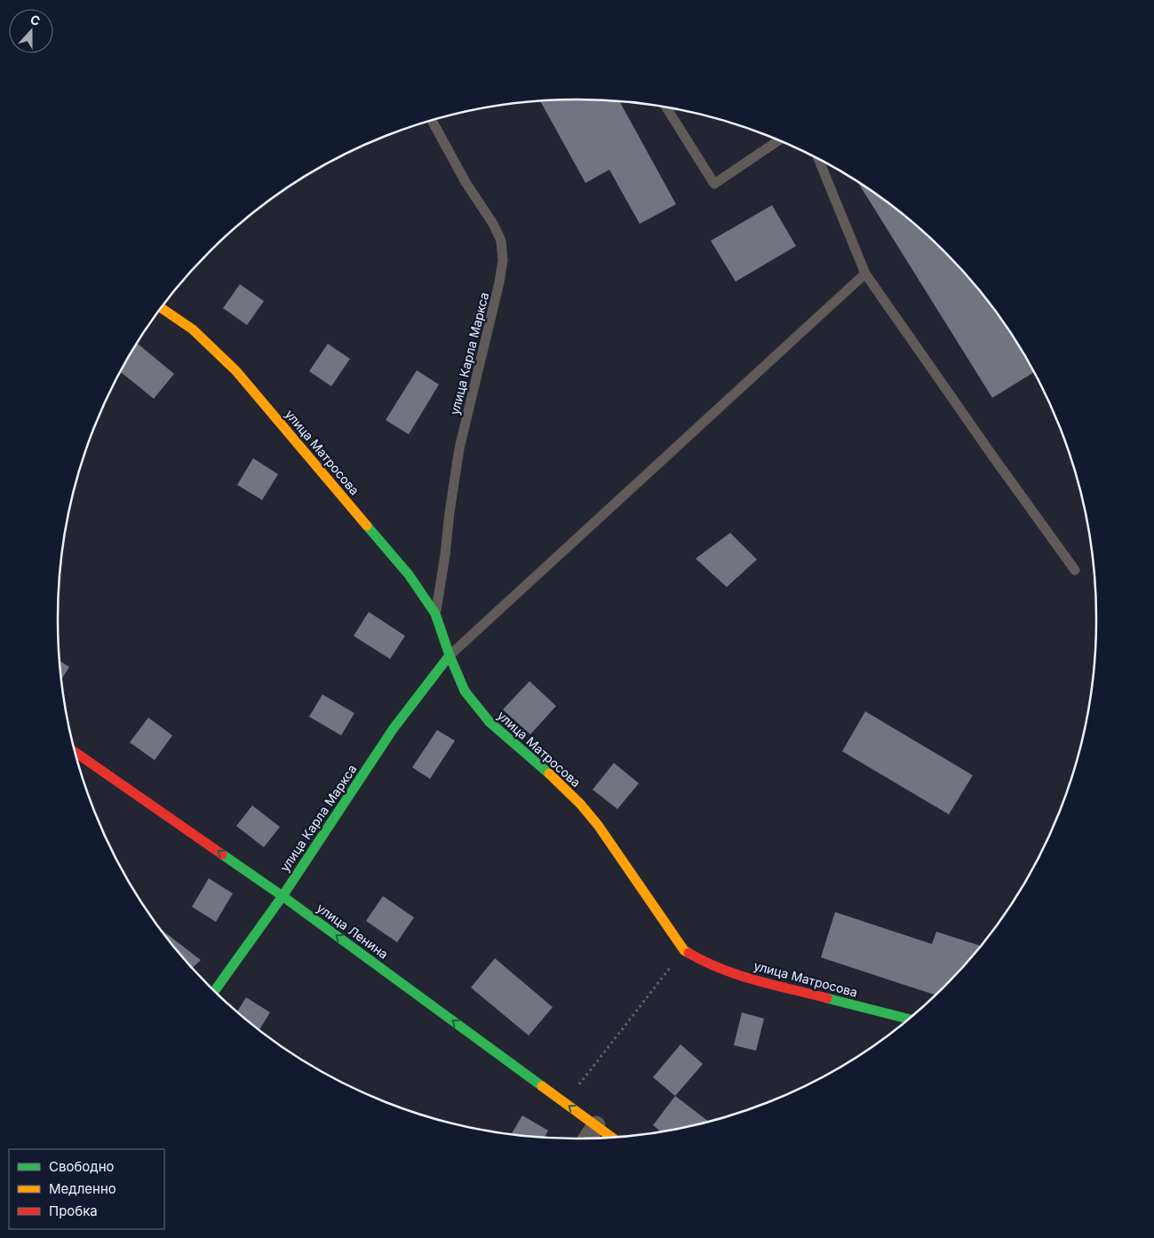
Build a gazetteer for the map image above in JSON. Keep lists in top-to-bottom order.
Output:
{
  "streets": {
    "street": ["улица Карла Маркса", "улица Матросова", "улица Ленина"]
  },
  "crossings": [
    ["улица Карла Маркса", "улица Матросова"],
    ["улица Карла Маркса", "улица Ленина"]
  ],
  "one_way": ["улица Ленина"],
  "legend": ["Свободно", "Медленно", "Пробка"],
  "north": "top"
}
